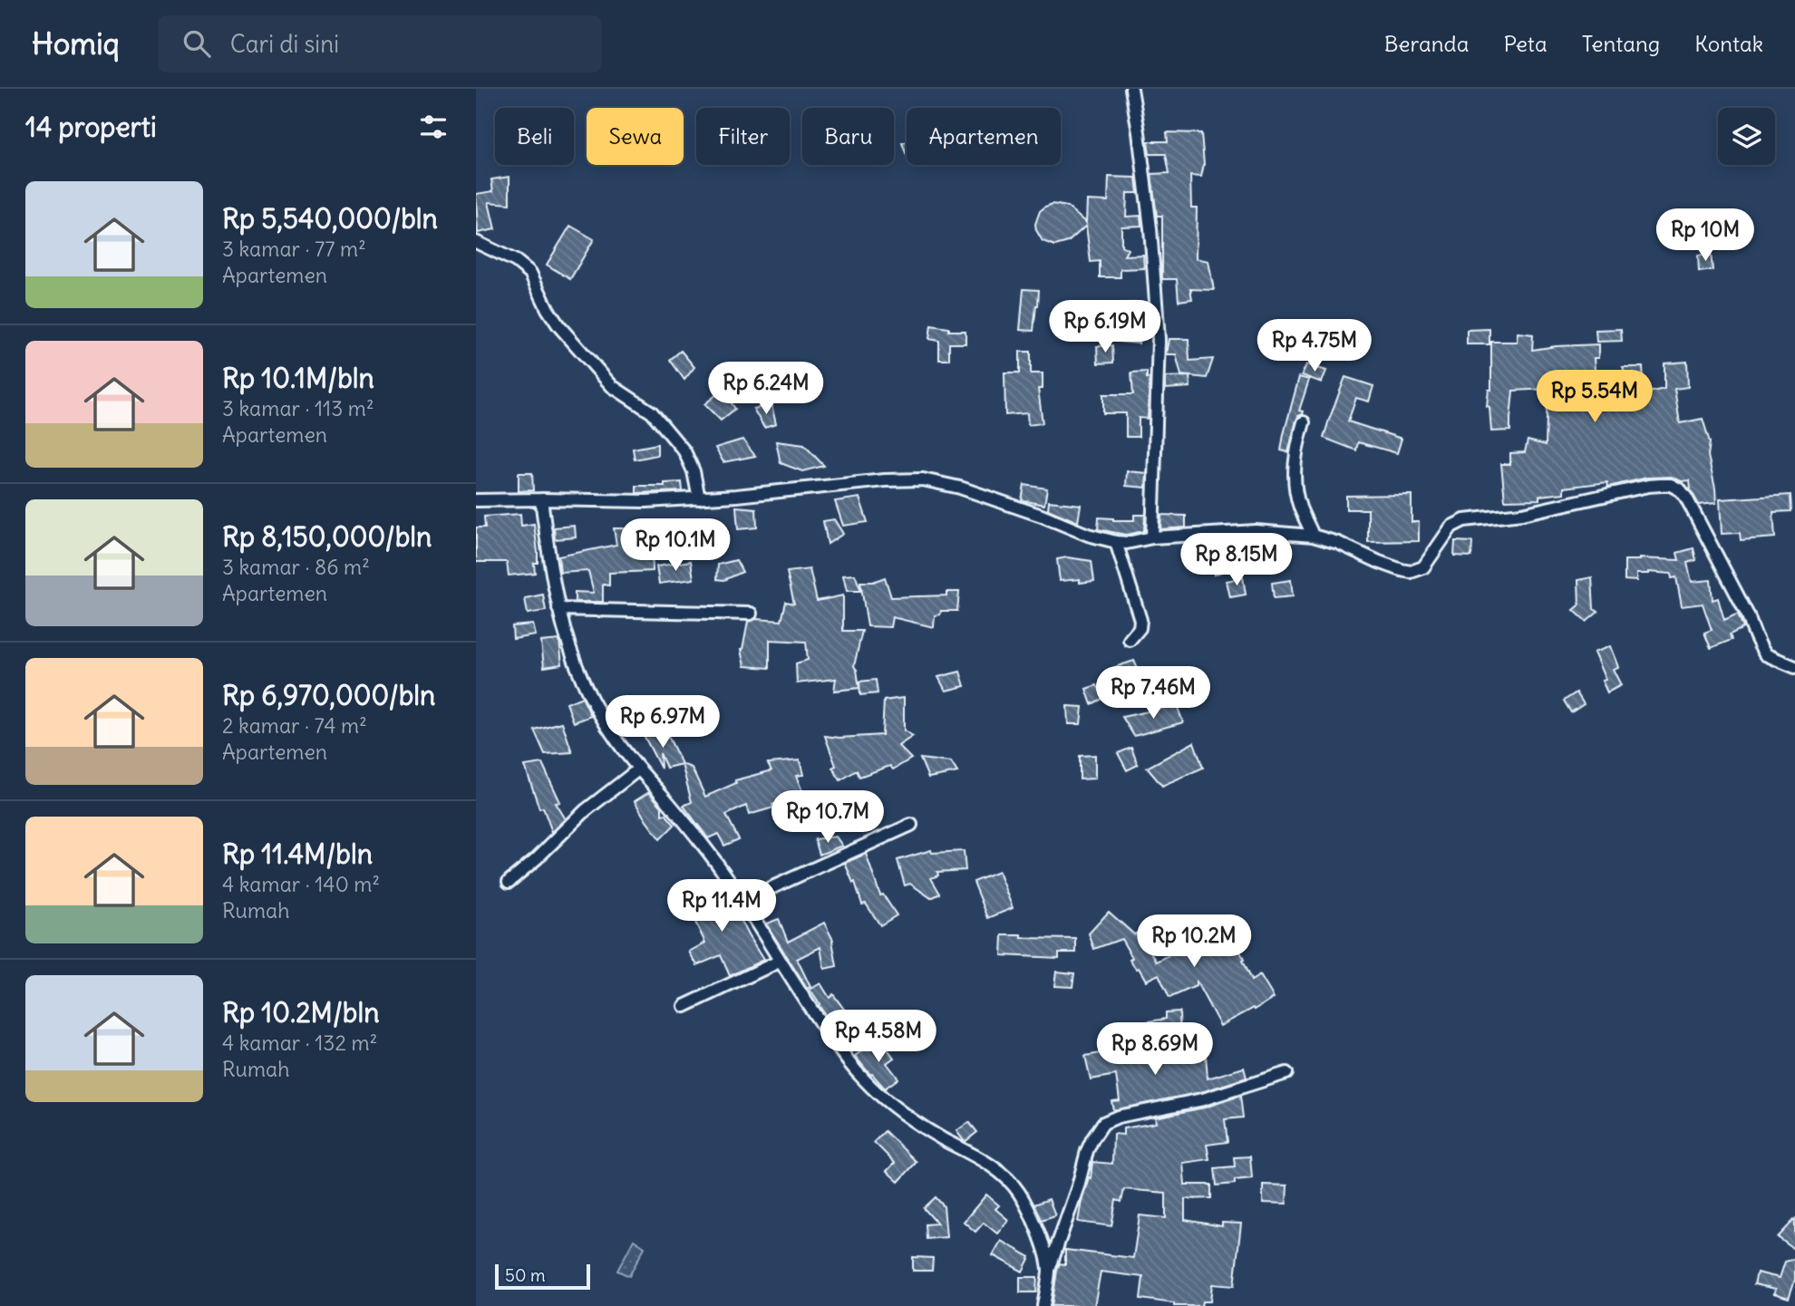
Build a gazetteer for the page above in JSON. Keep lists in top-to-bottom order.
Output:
{
  "scale_bar": "50 m",
  "page": {
    "header": "Homiq",
    "search": "Cari di sini",
    "nav": [
      "Beranda",
      "Peta",
      "Tentang",
      "Kontak"
    ],
    "heading": "14 properti",
    "chip": [
      "Beli",
      "Sewa",
      "Filter",
      "Baru",
      "Apartemen"
    ],
    "list": [
      {
        "name": "Rp 5,540,000/bln",
        "note": "3 kamar · 77 m² · Apartemen"
      },
      {
        "name": "Rp 10.1M/bln",
        "note": "3 kamar · 113 m² · Apartemen"
      },
      {
        "name": "Rp 8,150,000/bln",
        "note": "3 kamar · 86 m² · Apartemen"
      },
      {
        "name": "Rp 6,970,000/bln",
        "note": "2 kamar · 74 m² · Apartemen"
      },
      {
        "name": "Rp 11.4M/bln",
        "note": "4 kamar · 140 m² · Rumah"
      },
      {
        "name": "Rp 10.2M/bln",
        "note": "4 kamar · 132 m² · Rumah"
      }
    ],
    "price": [
      "Rp 10M",
      "Rp 6.19M",
      "Rp 4.75M",
      "Rp 6.24M",
      "Rp 5.54M",
      "Rp 10.1M",
      "Rp 8.15M",
      "Rp 7.46M",
      "Rp 6.97M",
      "Rp 10.7M",
      "Rp 11.4M",
      "Rp 10.2M",
      "Rp 4.58M",
      "Rp 8.69M"
    ],
    "scale": "50 m"
  }
}
